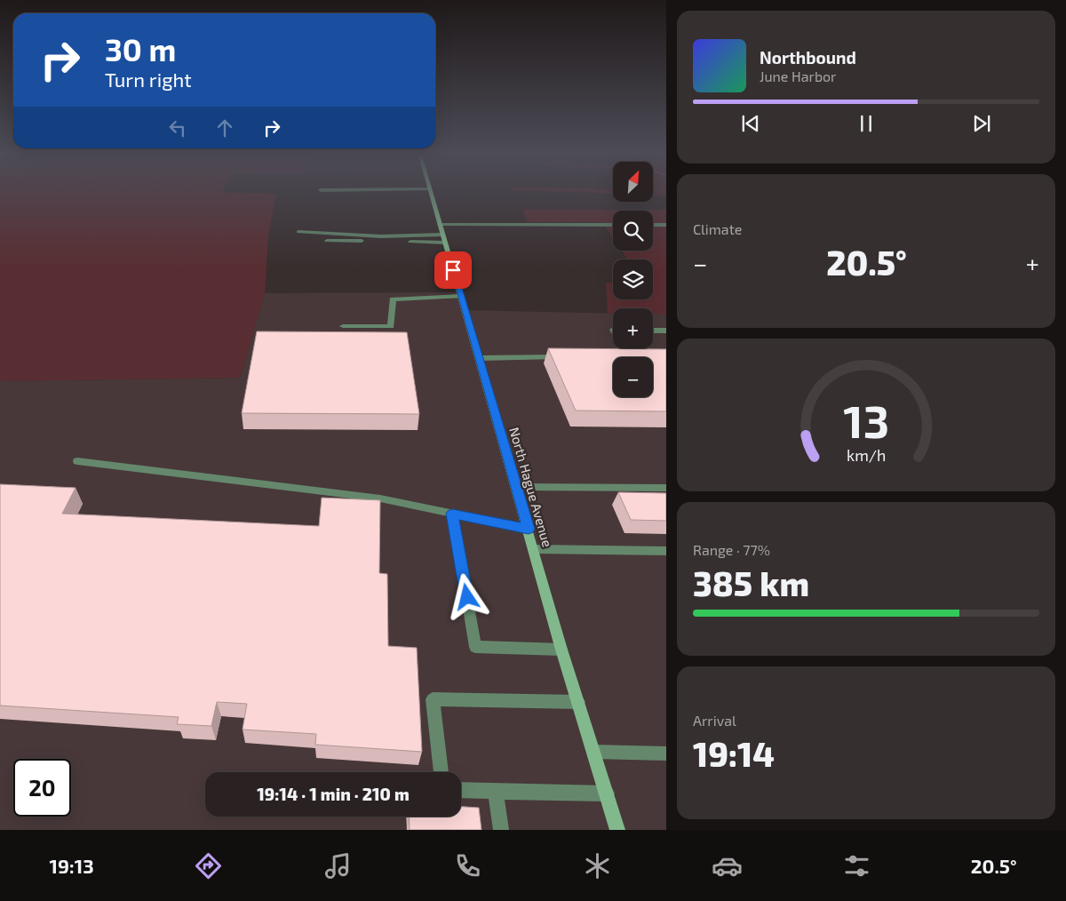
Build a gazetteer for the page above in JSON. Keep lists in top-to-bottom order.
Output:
{
  "streets": {
    "main road": ["North Hague Avenue"]
  },
  "north": "top right",
  "page": {
    "turn": ["30 m", "Turn right"],
    "song": ["Northbound", "June Harbor"],
    "map_buttons": ["+", "−"],
    "tile": [
      "Climate",
      ["Range · 77%", "385 km"],
      ["Arrival", "19:14"]
    ],
    "heat": ["−", "20.5°", "+"],
    "limit": "20",
    "trip": "19:14 · 1 min · 210 m",
    "tabs": ["19:13", "20.5°"],
    "gauge": ["13", "km/h"]
  }
}
